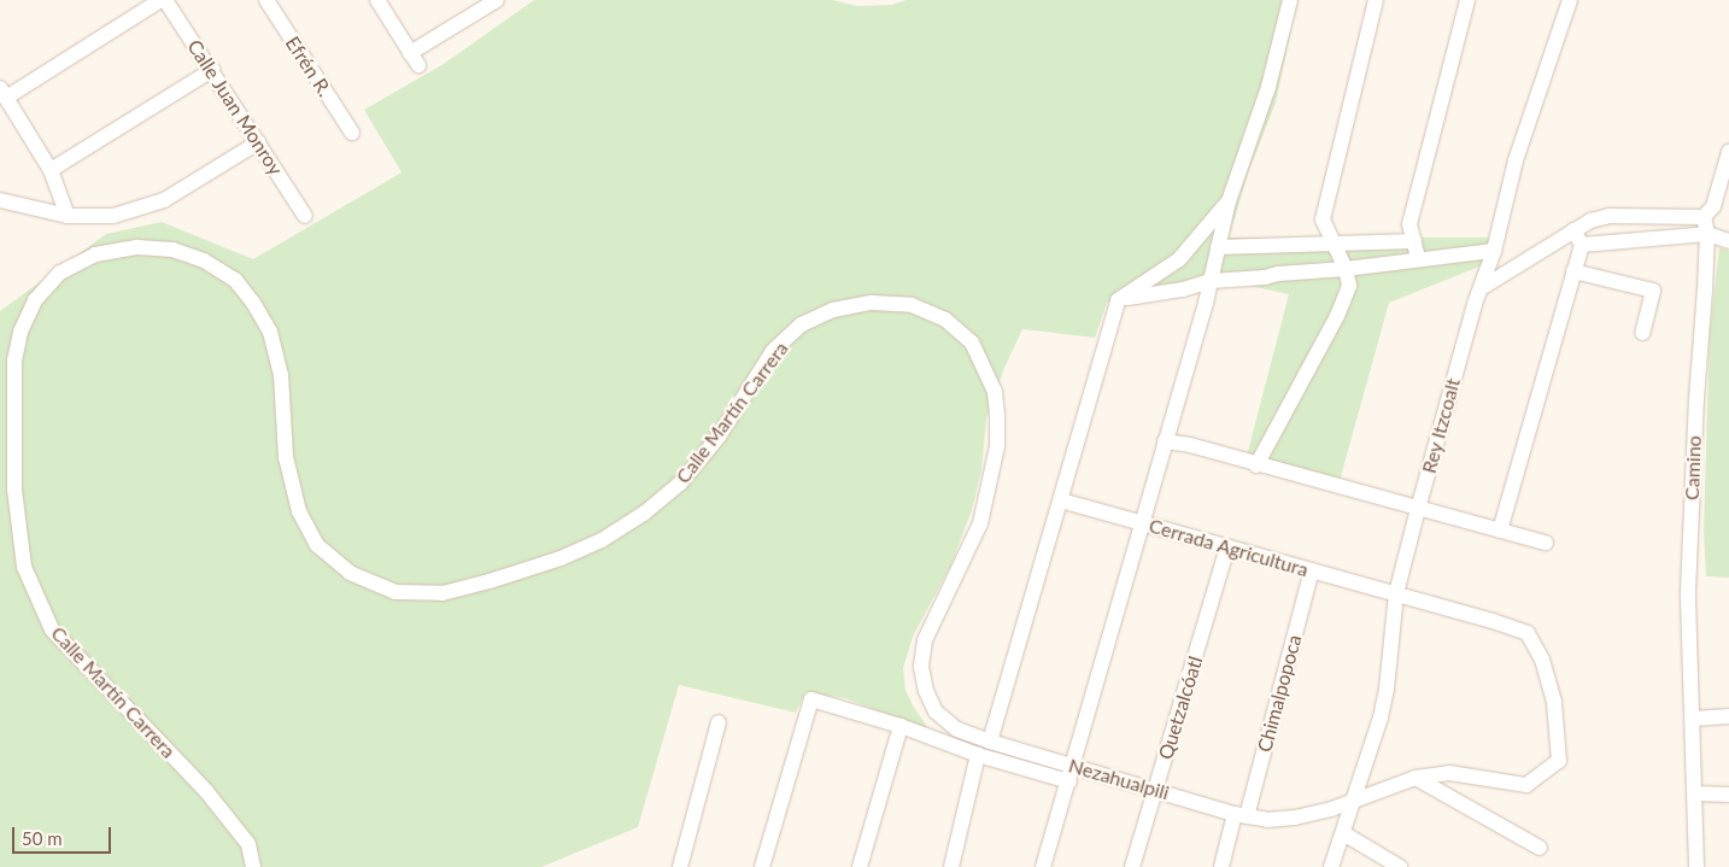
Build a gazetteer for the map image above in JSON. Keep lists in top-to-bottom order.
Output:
{
  "streets": {
    "street": [
      "Efrén R.",
      "Calle Juan Monroy",
      "Calle Martín Carrera",
      "Rey Itzcoalt",
      "Camino",
      "Cerrada Agricultura",
      "Chimalpopoca",
      "Quetzalcóatl",
      "Nezahualpili"
    ]
  },
  "crossings": [
    ["Calle Martín Carrera", "Nezahualpili"],
    ["Rey Itzcoalt", "Cerrada Agricultura"],
    ["Rey Itzcoalt", "Nezahualpili"],
    ["Cerrada Agricultura", "Chimalpopoca"],
    ["Cerrada Agricultura", "Quetzalcóatl"],
    ["Cerrada Agricultura", "Nezahualpili"],
    ["Chimalpopoca", "Nezahualpili"],
    ["Quetzalcóatl", "Nezahualpili"]
  ],
  "scale_bar": "50 m"
}
